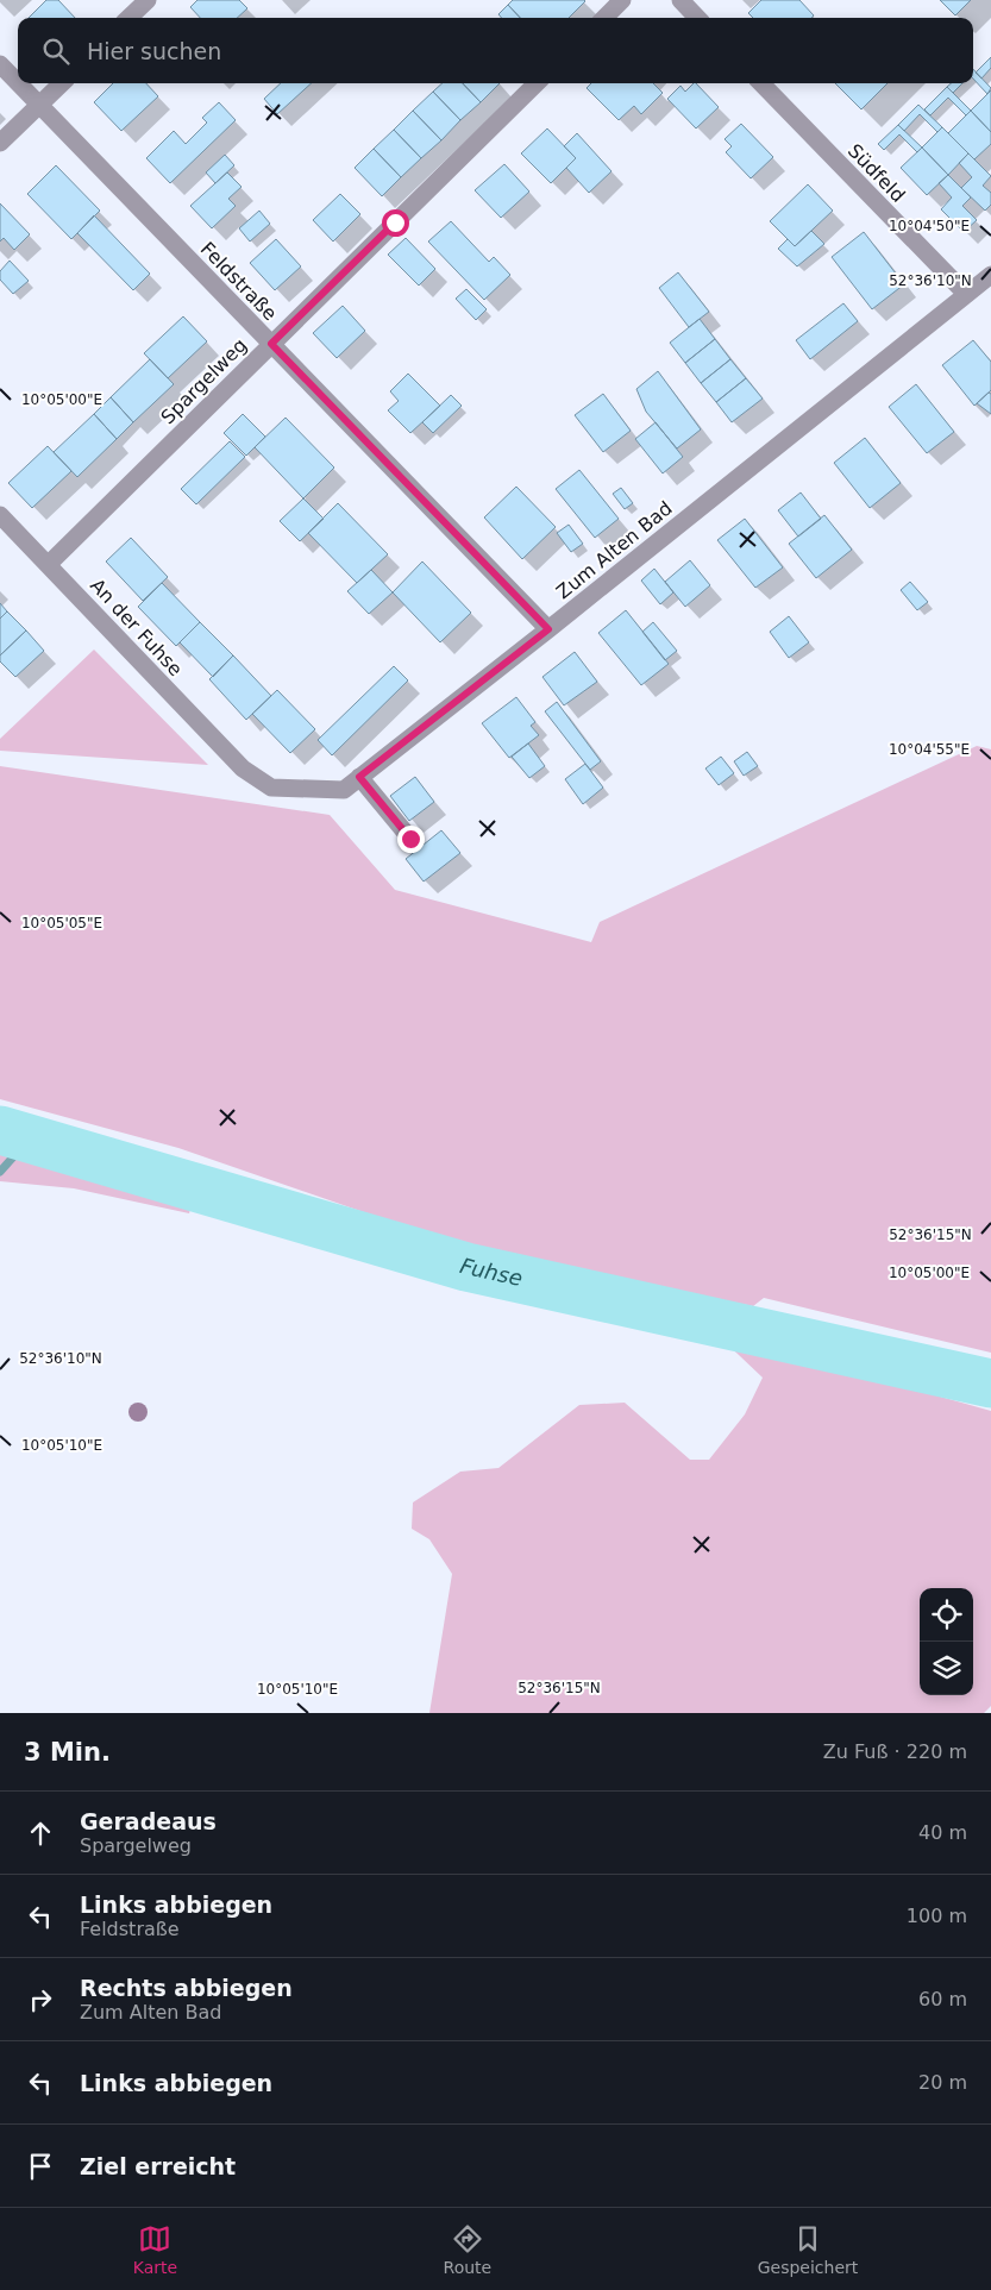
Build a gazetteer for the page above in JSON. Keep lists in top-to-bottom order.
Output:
{
  "streets": {
    "street": [
      "Südfeld",
      "Feldstraße",
      "Spargelweg",
      "Zum Alten Bad",
      "An der Fuhse"
    ]
  },
  "crossings": [
    ["Südfeld", "Zum Alten Bad"],
    ["Feldstraße", "Spargelweg"],
    ["Feldstraße", "Zum Alten Bad"],
    ["Spargelweg", "An der Fuhse"],
    ["Zum Alten Bad", "An der Fuhse"]
  ],
  "water": ["Fuhse"],
  "page": {
    "search": "Hier suchen",
    "heading": ["3 Min.", "Zu Fuß · 220 m"],
    "list": [
      ["Geradeaus", "Spargelweg", "40 m"],
      ["Links abbiegen", "Feldstraße", "100 m"],
      ["Rechts abbiegen", "Zum Alten Bad", "60 m"],
      ["Links abbiegen", "20 m"],
      "Ziel erreicht"
    ],
    "nav": ["Karte", "Route", "Gespeichert"]
  },
  "coordinates": [
    "10°04'50\"E",
    "52°36'10\"N",
    "10°05'00\"E",
    "10°04'55\"E",
    "10°05'05\"E",
    "52°36'15\"N",
    "10°05'10\"E"
  ]
}
